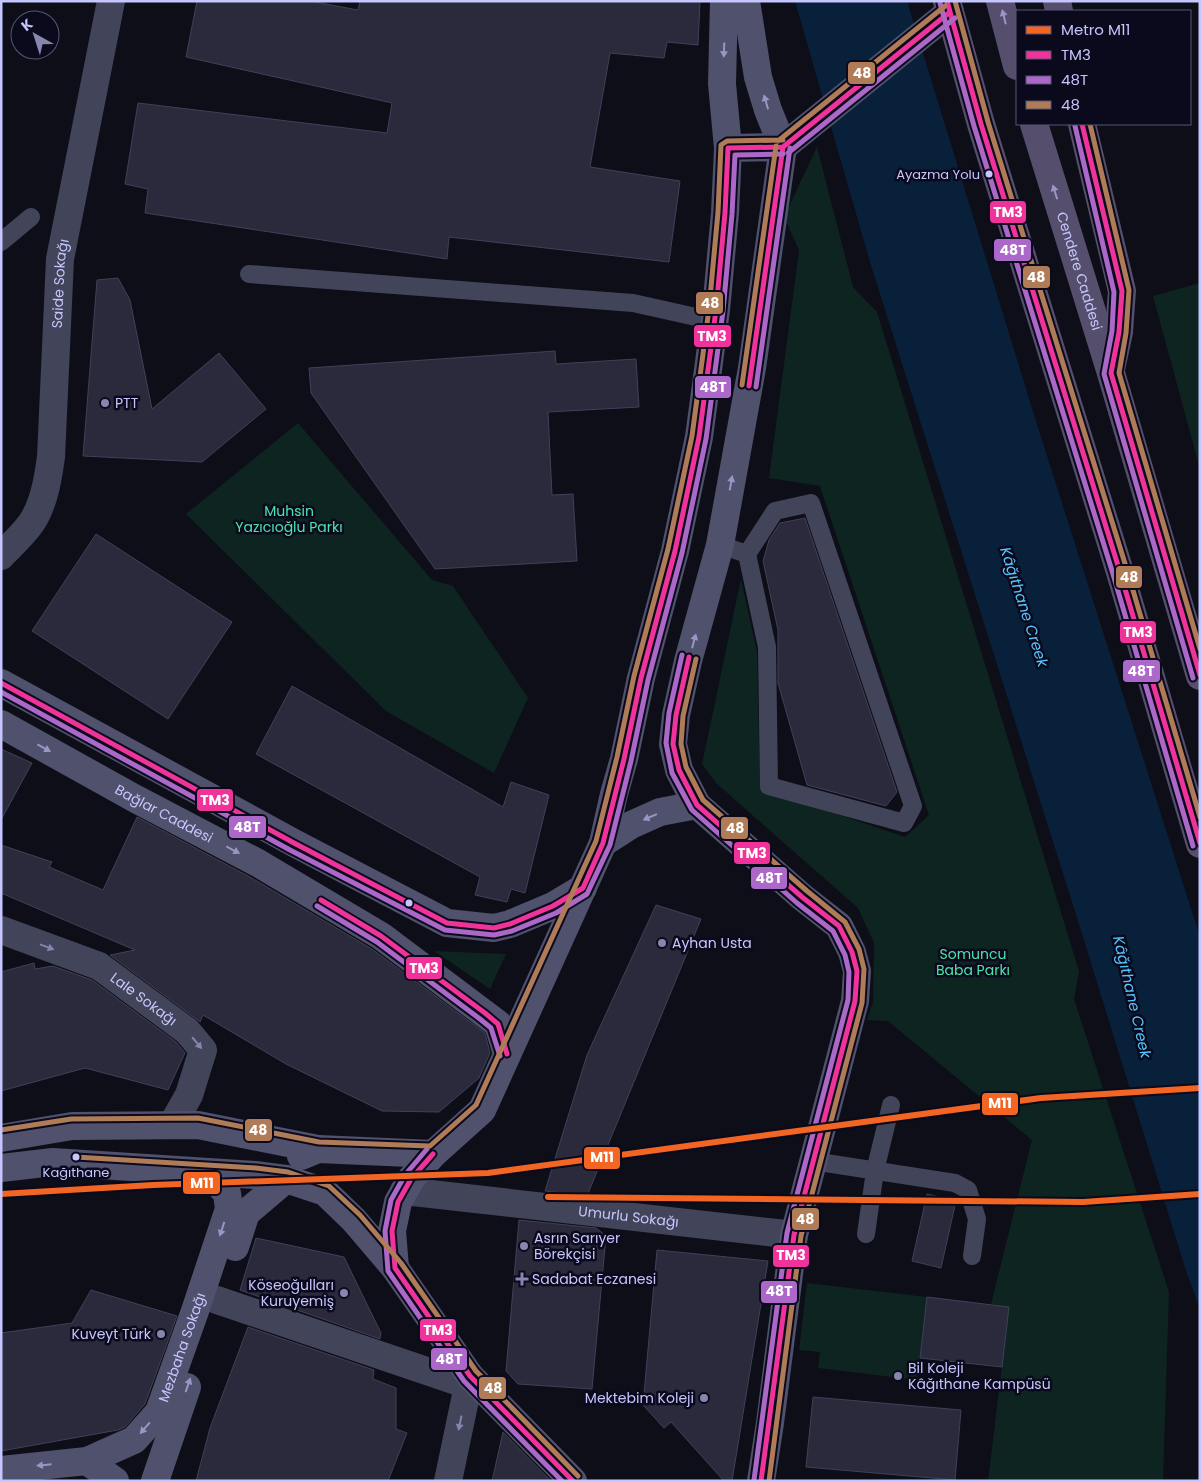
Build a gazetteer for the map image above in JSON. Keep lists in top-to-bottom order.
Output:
{
  "streets": {
    "main road": ["Cendere Caddesi", "Bağlar Caddesi", "Mezbaha Sokağı"],
    "street": ["Saide Sokağı", "Lale Sokağı", "Umurlu Sokağı"]
  },
  "one_way": ["Lale Sokağı"],
  "water": ["Kâğıthane Creek"],
  "parks": ["Muhsin Yazıcıoğlu Parkı", "Somuncu Baba Parkı"],
  "places": {
    "other": [
      "Ayazma Yolu",
      "PTT",
      "Ayhan Usta",
      "Kağıthane",
      "Asrın Sarıyer Börekçisi",
      "Köseoğulları Kuruyemiş",
      "Kuveyt Türk",
      "Bil Koleji Kâğıthane Kampüsü",
      "Mektebim Koleji"
    ],
    "health": ["Sadabat Eczanesi"]
  },
  "lines": [
    "transit line TM3",
    "transit line 48",
    "transit line 48T",
    "metro line M11"
  ],
  "legend": [
    "Metro M11",
    "TM3",
    "48T",
    "48"
  ],
  "north": "top left"
}
